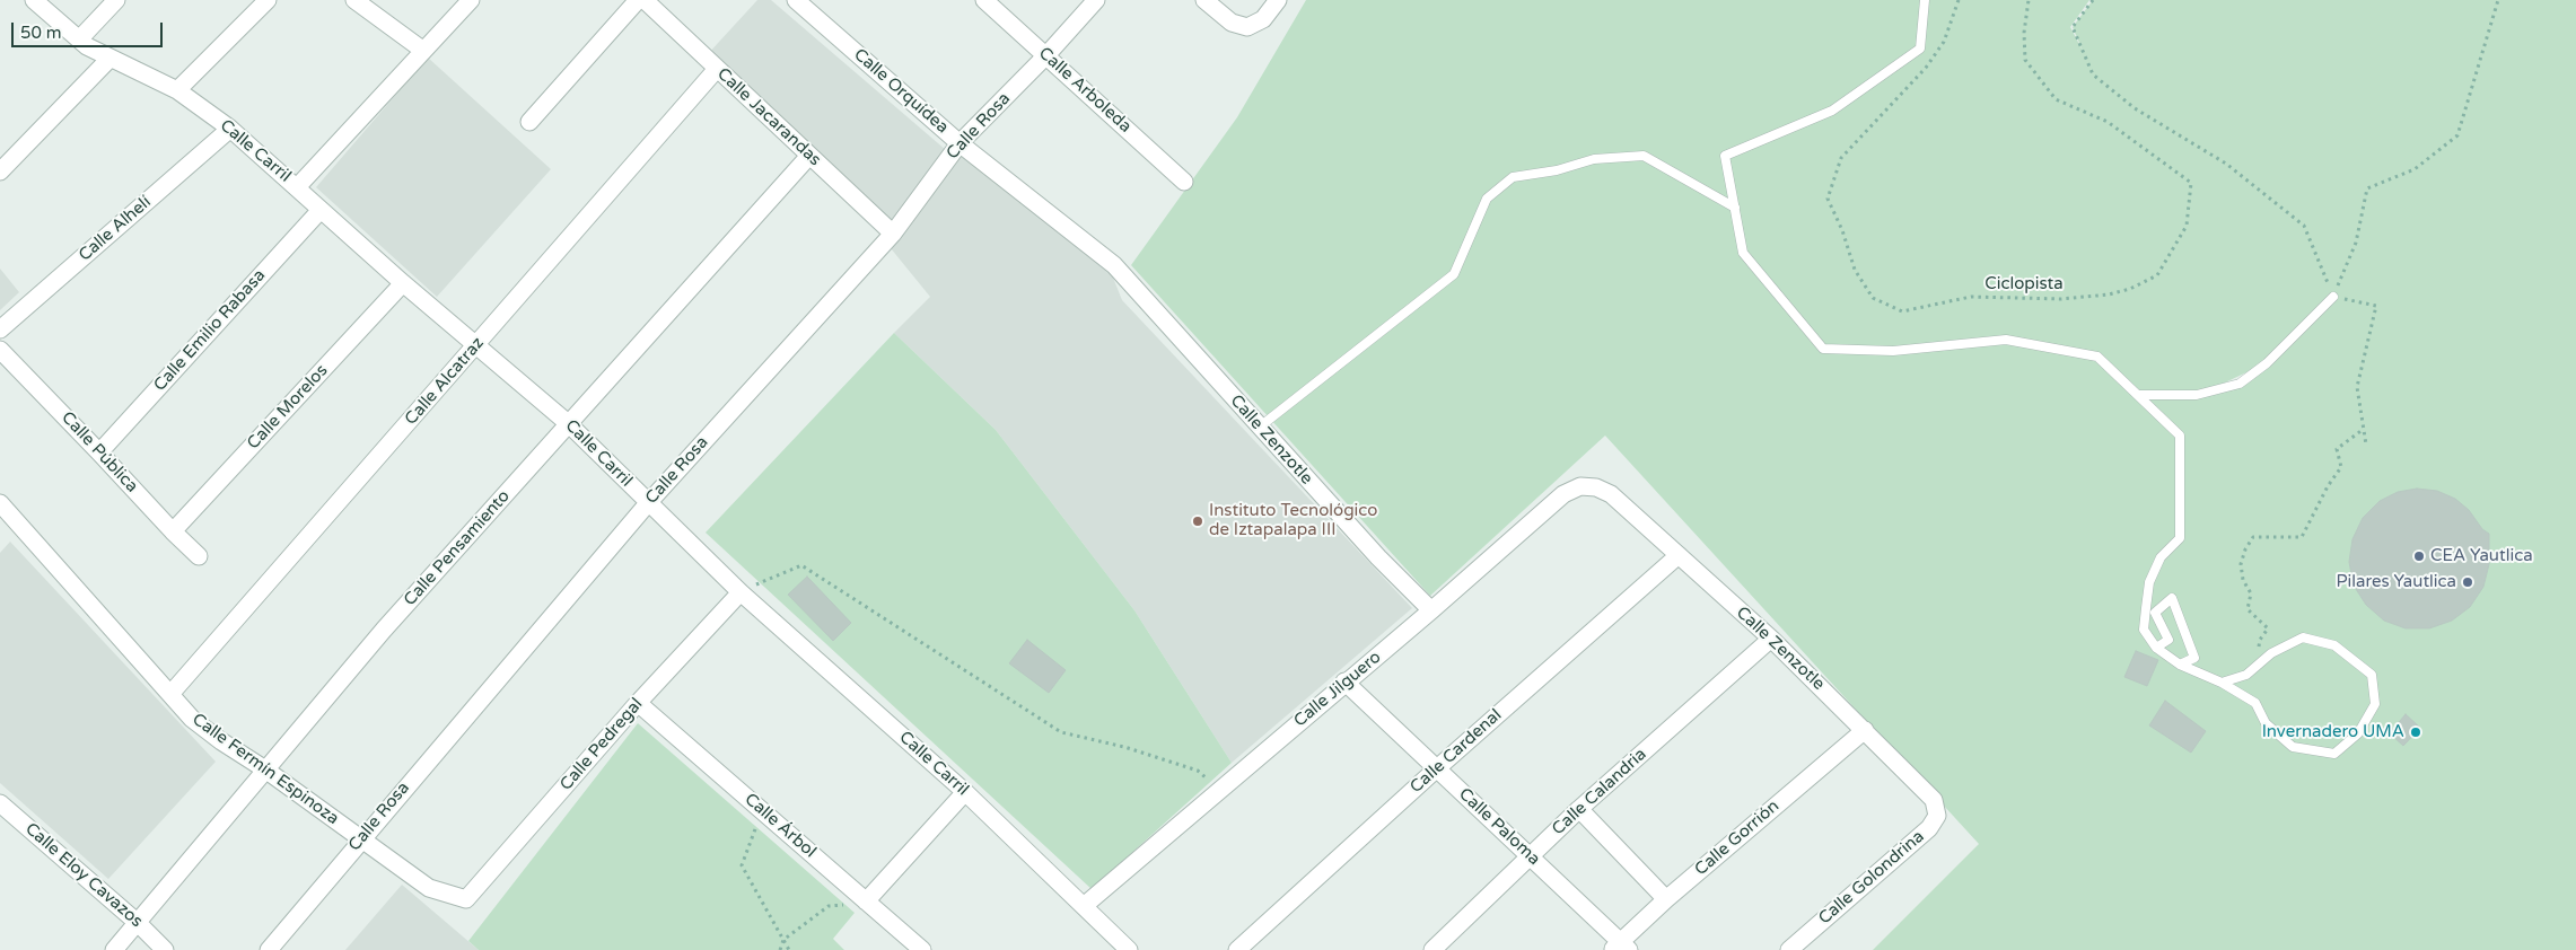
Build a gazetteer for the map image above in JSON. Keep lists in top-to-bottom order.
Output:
{
  "streets": {
    "street": [
      "Calle Arboleda",
      "Calle Orquídea",
      "Calle Jacarandas",
      "Calle Rosa",
      "Calle Carril",
      "Calle Alhelí",
      "Calle Emilio Rabasa",
      "Calle Alcatraz",
      "Calle Morelos",
      "Calle Zenzotle",
      "Calle Pública",
      "Calle Pensamiento",
      "Calle Jilguero",
      "Calle Pedregal",
      "Calle Cardenal",
      "Calle Fermín Espinoza",
      "Calle Calandria",
      "Calle Árbol",
      "Calle Paloma",
      "Calle Gorrión",
      "Calle Eloy Cavazos",
      "Calle Golondrina"
    ],
    "path": ["Ciclopista"]
  },
  "crossings": [
    ["Calle Arboleda", "Calle Rosa"],
    ["Calle Orquídea", "Calle Rosa"],
    ["Calle Orquídea", "Calle Zenzotle"],
    ["Calle Jacarandas", "Calle Rosa"],
    ["Calle Jacarandas", "Calle Alcatraz"],
    ["Calle Jacarandas", "Calle Pensamiento"],
    ["Calle Rosa", "Calle Carril"],
    ["Calle Rosa", "Calle Fermín Espinoza"],
    ["Calle Carril", "Calle Alhelí"],
    ["Calle Carril", "Calle Emilio Rabasa"],
    ["Calle Carril", "Calle Alcatraz"],
    ["Calle Carril", "Calle Morelos"],
    ["Calle Carril", "Calle Pensamiento"],
    ["Calle Carril", "Calle Jilguero"],
    ["Calle Carril", "Calle Pedregal"],
    ["Calle Emilio Rabasa", "Calle Pública"],
    ["Calle Alcatraz", "Calle Fermín Espinoza"],
    ["Calle Morelos", "Calle Pública"],
    ["Calle Zenzotle", "Calle Jilguero"],
    ["Calle Zenzotle", "Calle Cardenal"],
    ["Calle Zenzotle", "Calle Calandria"],
    ["Calle Zenzotle", "Calle Gorrión"],
    ["Calle Zenzotle", "Calle Golondrina"],
    ["Calle Pensamiento", "Calle Fermín Espinoza"],
    ["Calle Pensamiento", "Calle Eloy Cavazos"],
    ["Calle Jilguero", "Calle Paloma"],
    ["Calle Pedregal", "Calle Fermín Espinoza"],
    ["Calle Pedregal", "Calle Árbol"],
    ["Calle Cardenal", "Calle Paloma"],
    ["Calle Calandria", "Calle Paloma"],
    ["Calle Paloma", "Calle Gorrión"]
  ],
  "places": [
    "Instituto Tecnológico de Iztapalapa III",
    "CEA Yautlica",
    "Pilares Yautlica",
    "Invernadero UMA"
  ],
  "scale_bar": "50 m"
}
